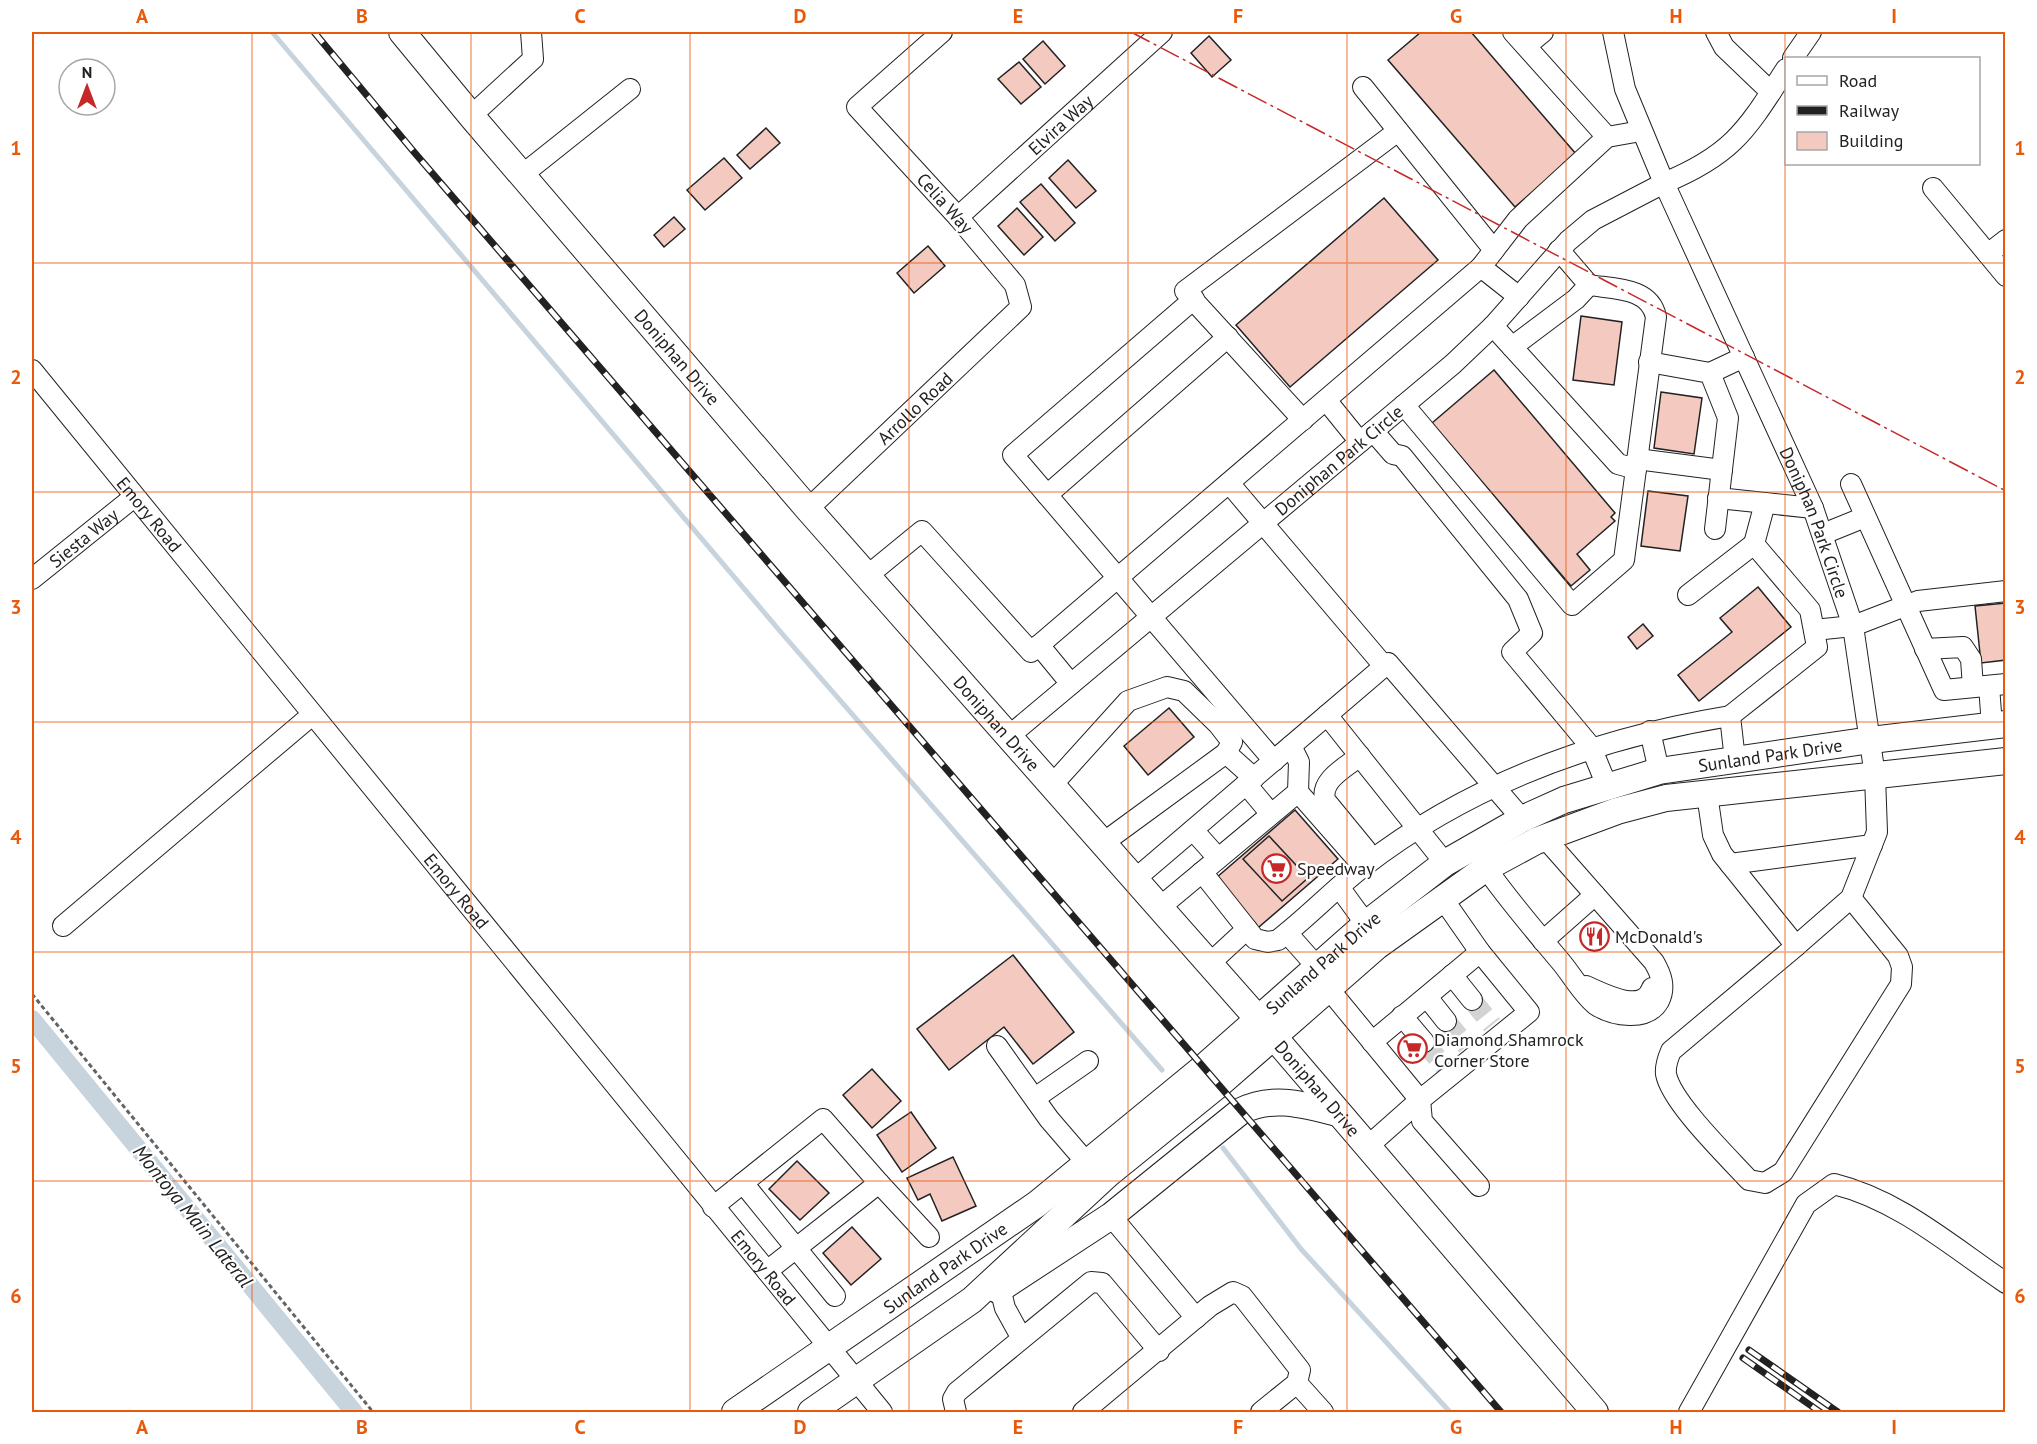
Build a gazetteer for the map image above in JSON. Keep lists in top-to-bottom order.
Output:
{
  "streets": {
    "main road": ["Doniphan Drive", "Sunland Park Drive"],
    "street": [
      "Elvira Way",
      "Celia Way",
      "Arrollo Road",
      "Doniphan Park Circle",
      "Emory Road",
      "Siesta Way"
    ]
  },
  "crossings": [
    ["Elvira Way", "Celia Way"],
    ["Celia Way", "Arrollo Road"],
    ["Doniphan Drive", "Arrollo Road"],
    ["Doniphan Drive", "Doniphan Park Circle"],
    ["Doniphan Drive", "Sunland Park Drive"],
    ["Doniphan Park Circle", "Sunland Park Drive"],
    ["Emory Road", "Siesta Way"],
    ["Emory Road", "Sunland Park Drive"]
  ],
  "water": ["Montoya Main Lateral"],
  "places": {
    "supermarket": ["Speedway", "Diamond Shamrock Corner Store"],
    "restaurant": ["McDonald's"]
  },
  "legend": ["Road", "Railway", "Building"],
  "north": "top",
  "grid": {
    "columns": [
      "A",
      "B",
      "C",
      "D",
      "E",
      "F",
      "G",
      "H",
      "I"
    ],
    "rows": [
      "1",
      "2",
      "3",
      "4",
      "5",
      "6"
    ]
  }
}
